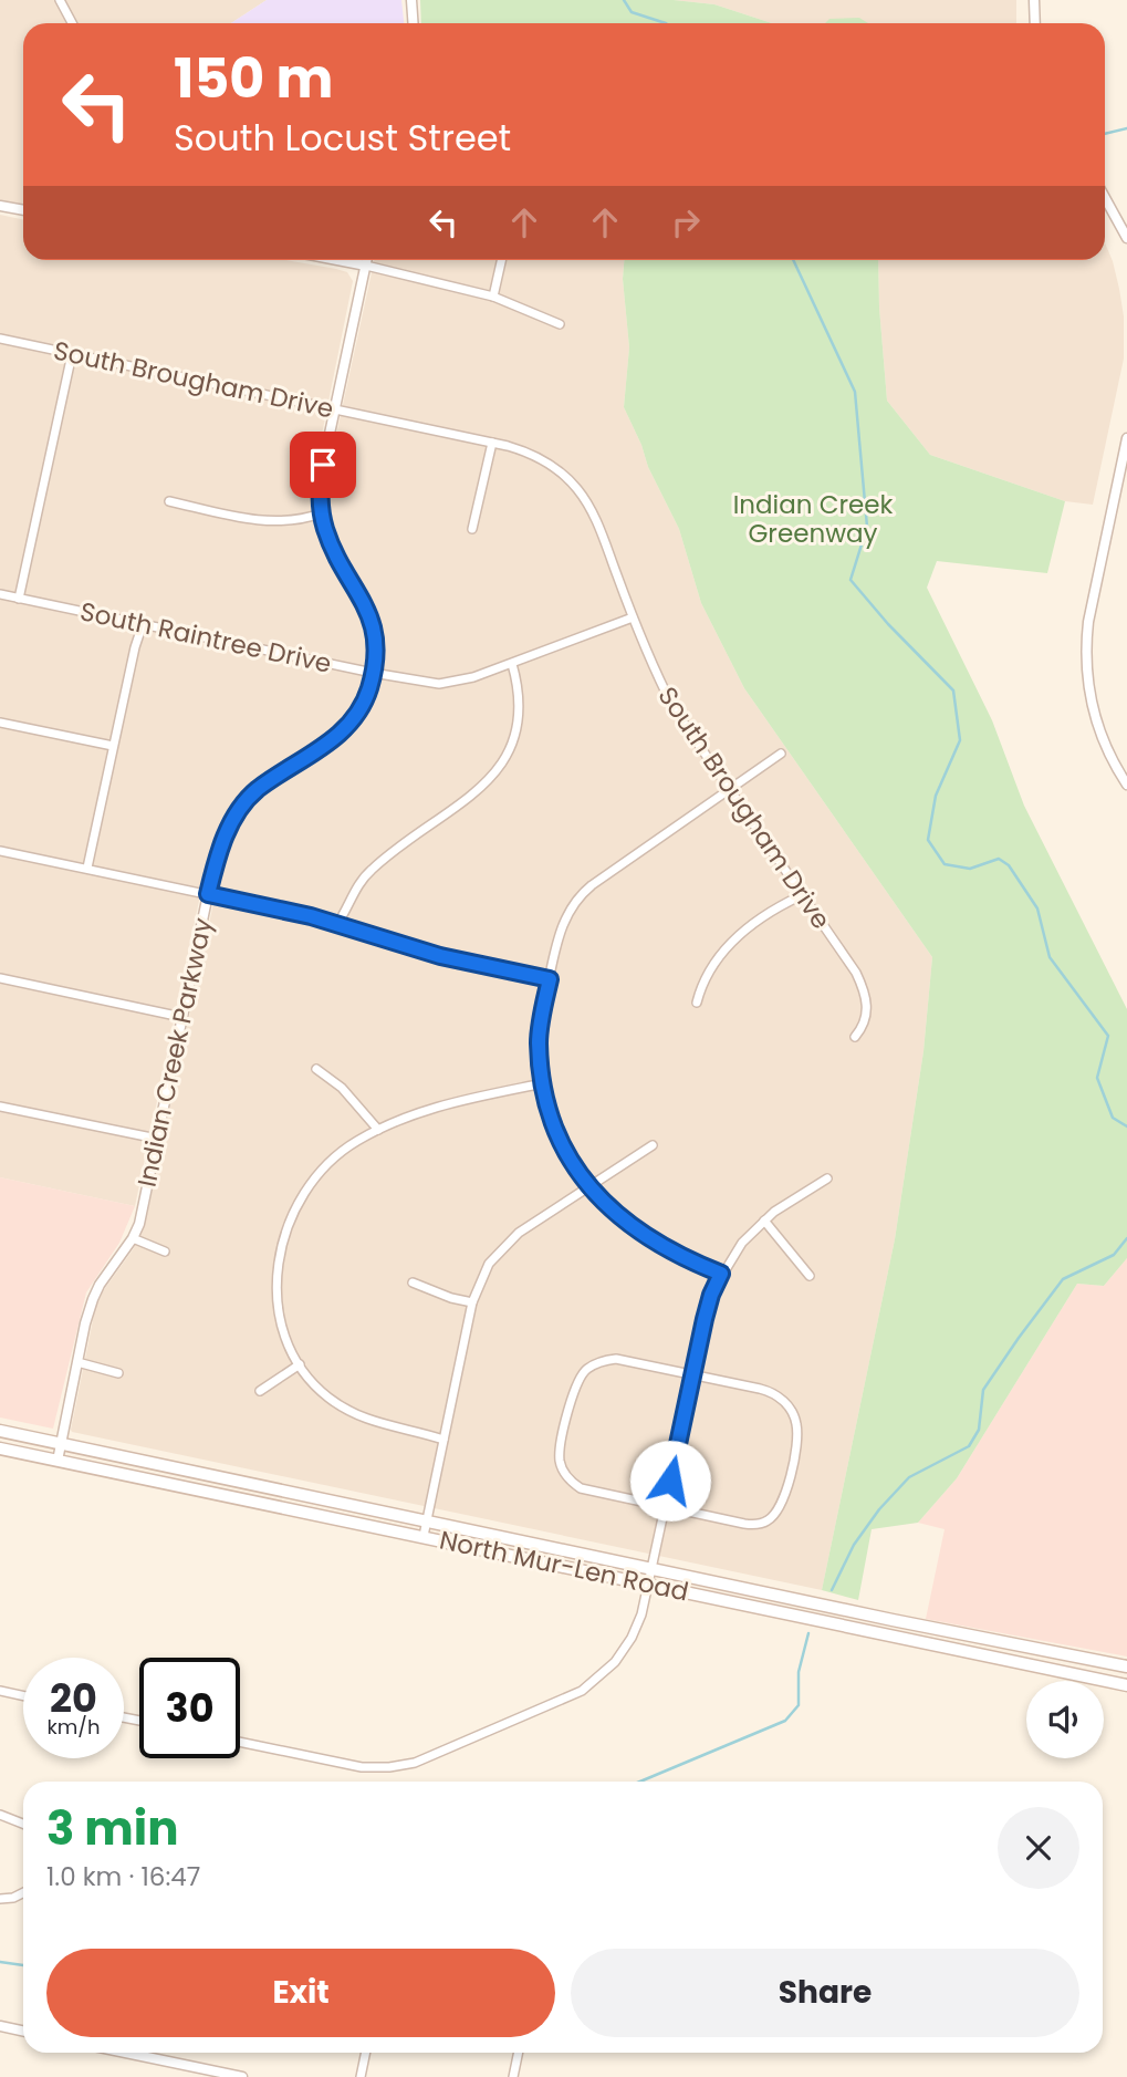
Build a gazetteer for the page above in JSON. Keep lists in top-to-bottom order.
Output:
{
  "streets": {
    "main road": ["North Mur-Len Road"],
    "street": ["South Brougham Drive", "South Raintree Drive", "Indian Creek Parkway"]
  },
  "crossings": [
    ["South Brougham Drive", "South Raintree Drive"],
    ["South Brougham Drive", "Indian Creek Parkway"],
    ["South Raintree Drive", "Indian Creek Parkway"],
    ["Indian Creek Parkway", "North Mur-Len Road"]
  ],
  "parks": ["Indian Creek Greenway"],
  "page": {
    "turn": ["150 m", "South Locust Street"],
    "speed": "20 km/h",
    "limit": "30",
    "heading": ["3 min", "1.0 km · 16:47"],
    "buttons": ["Exit", "Share"]
  }
}
